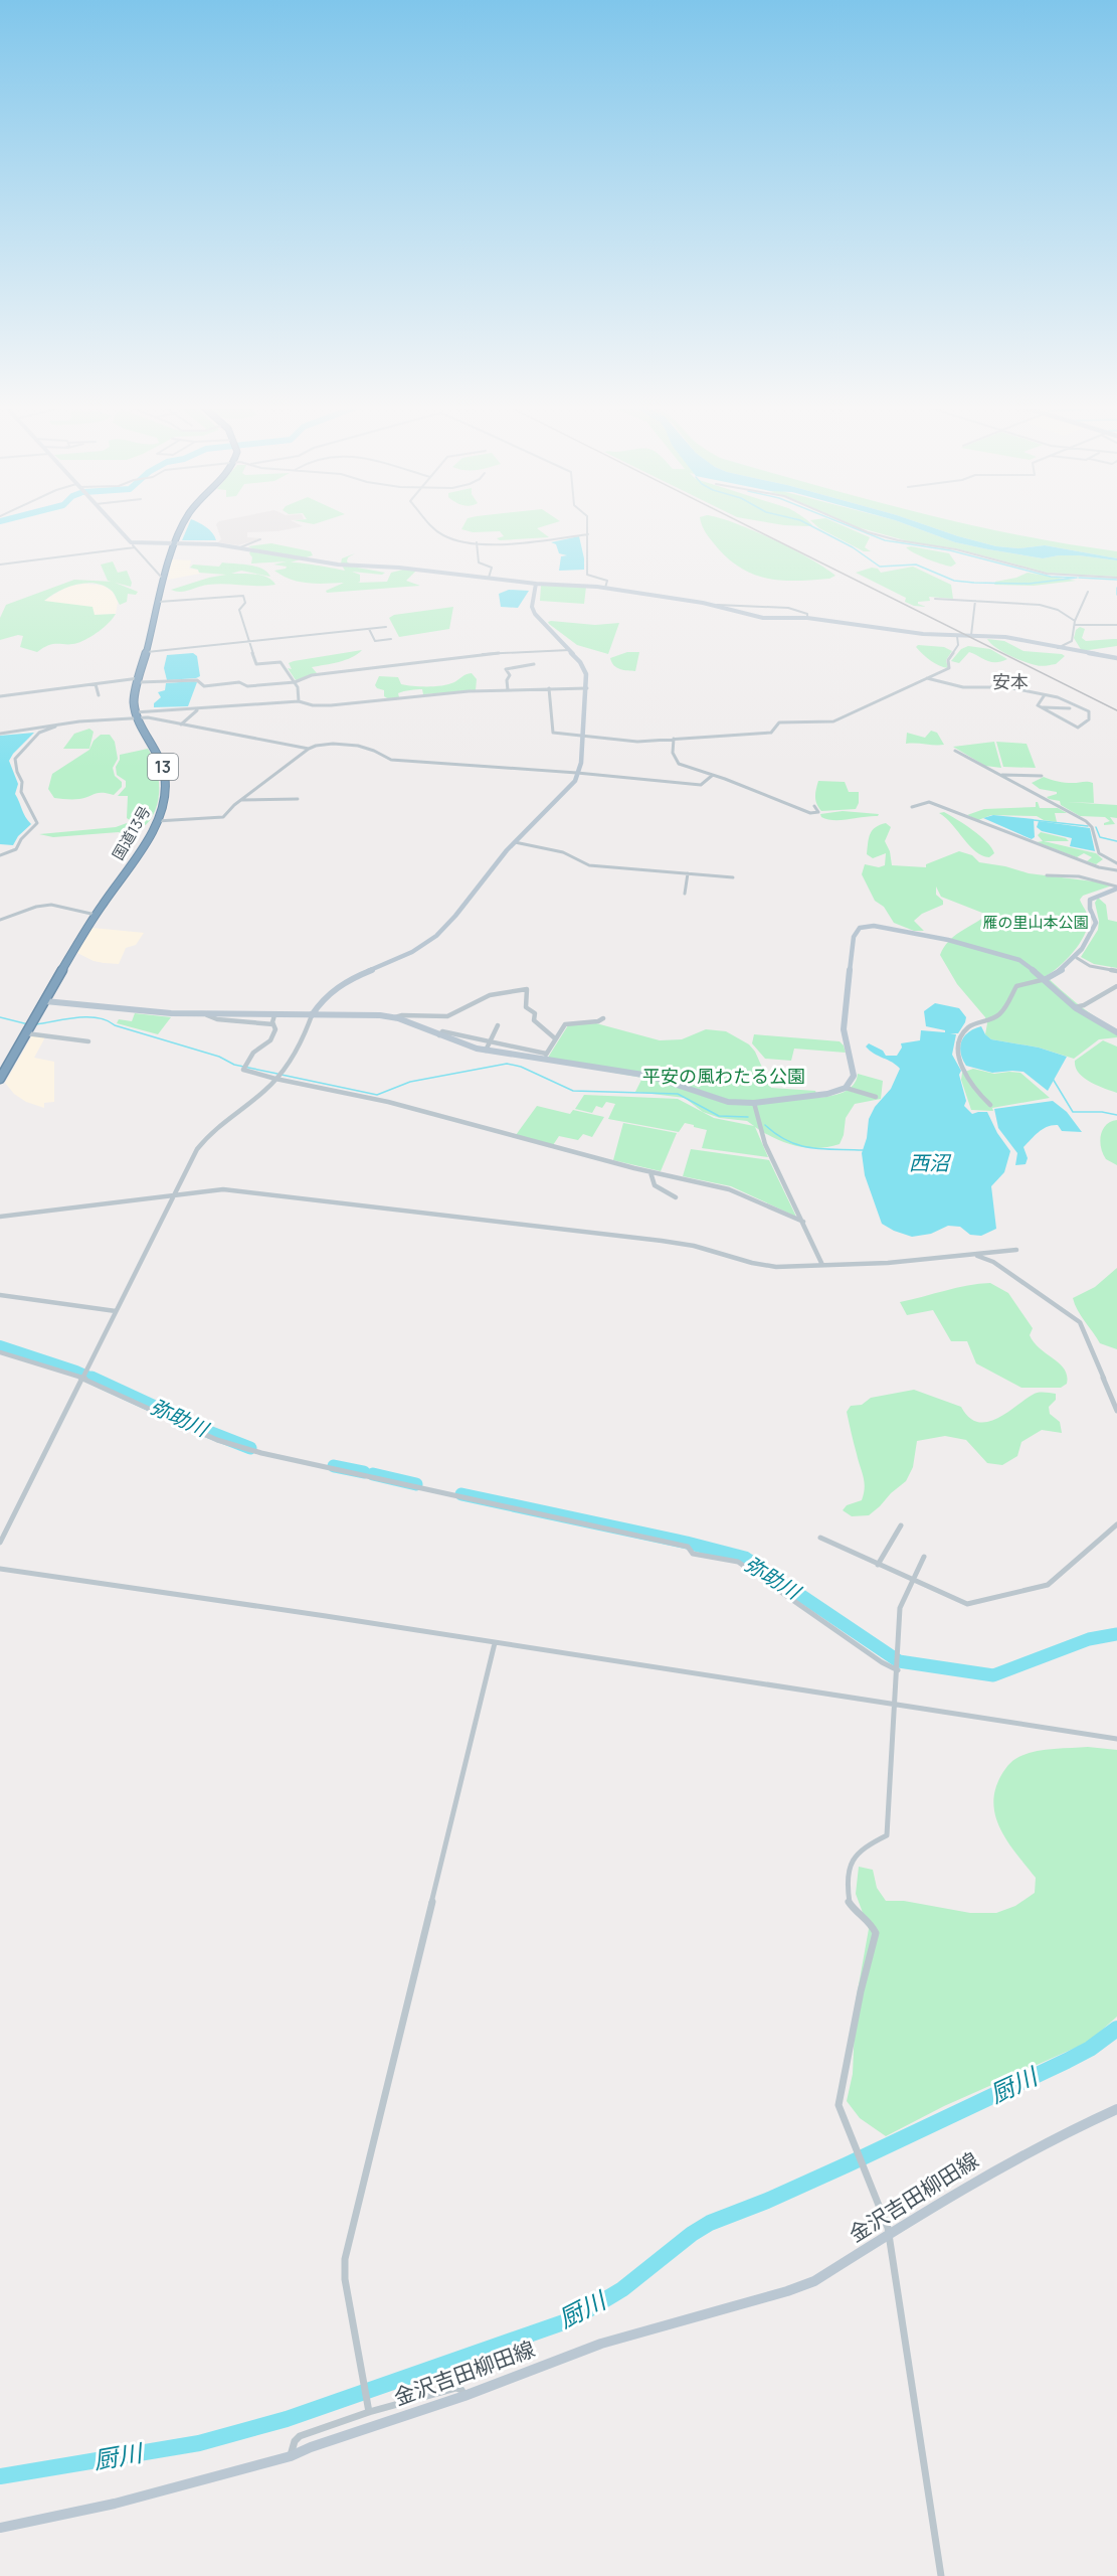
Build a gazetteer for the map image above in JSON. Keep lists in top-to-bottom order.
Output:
{
  "streets": {
    "highway": ["13", "国道13号"],
    "street": ["金沢吉田柳田線"]
  },
  "districts": ["安本"],
  "water": ["西沼", "弥助川", "厨川"],
  "parks": ["雁の里山本公園", "平安の風わたる公園"]
}
